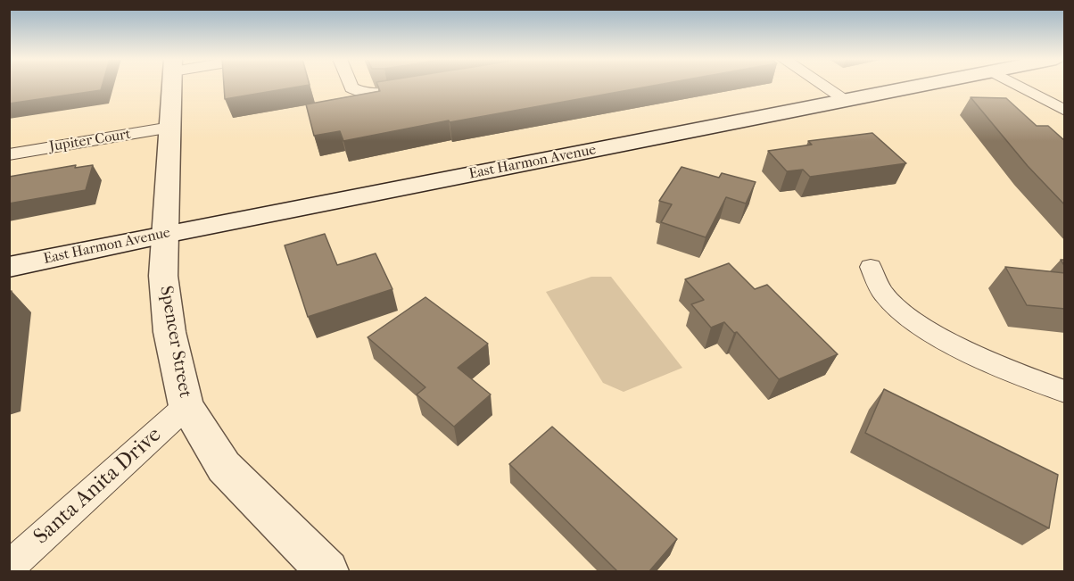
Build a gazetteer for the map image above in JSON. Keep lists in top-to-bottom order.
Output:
{
  "streets": {
    "main road": ["East Harmon Avenue", "Spencer Street"],
    "street": ["Jupiter Court", "Santa Anita Drive"]
  },
  "crossings": [
    ["Jupiter Court", "Spencer Street"],
    ["East Harmon Avenue", "Spencer Street"],
    ["Spencer Street", "Santa Anita Drive"]
  ]
}
